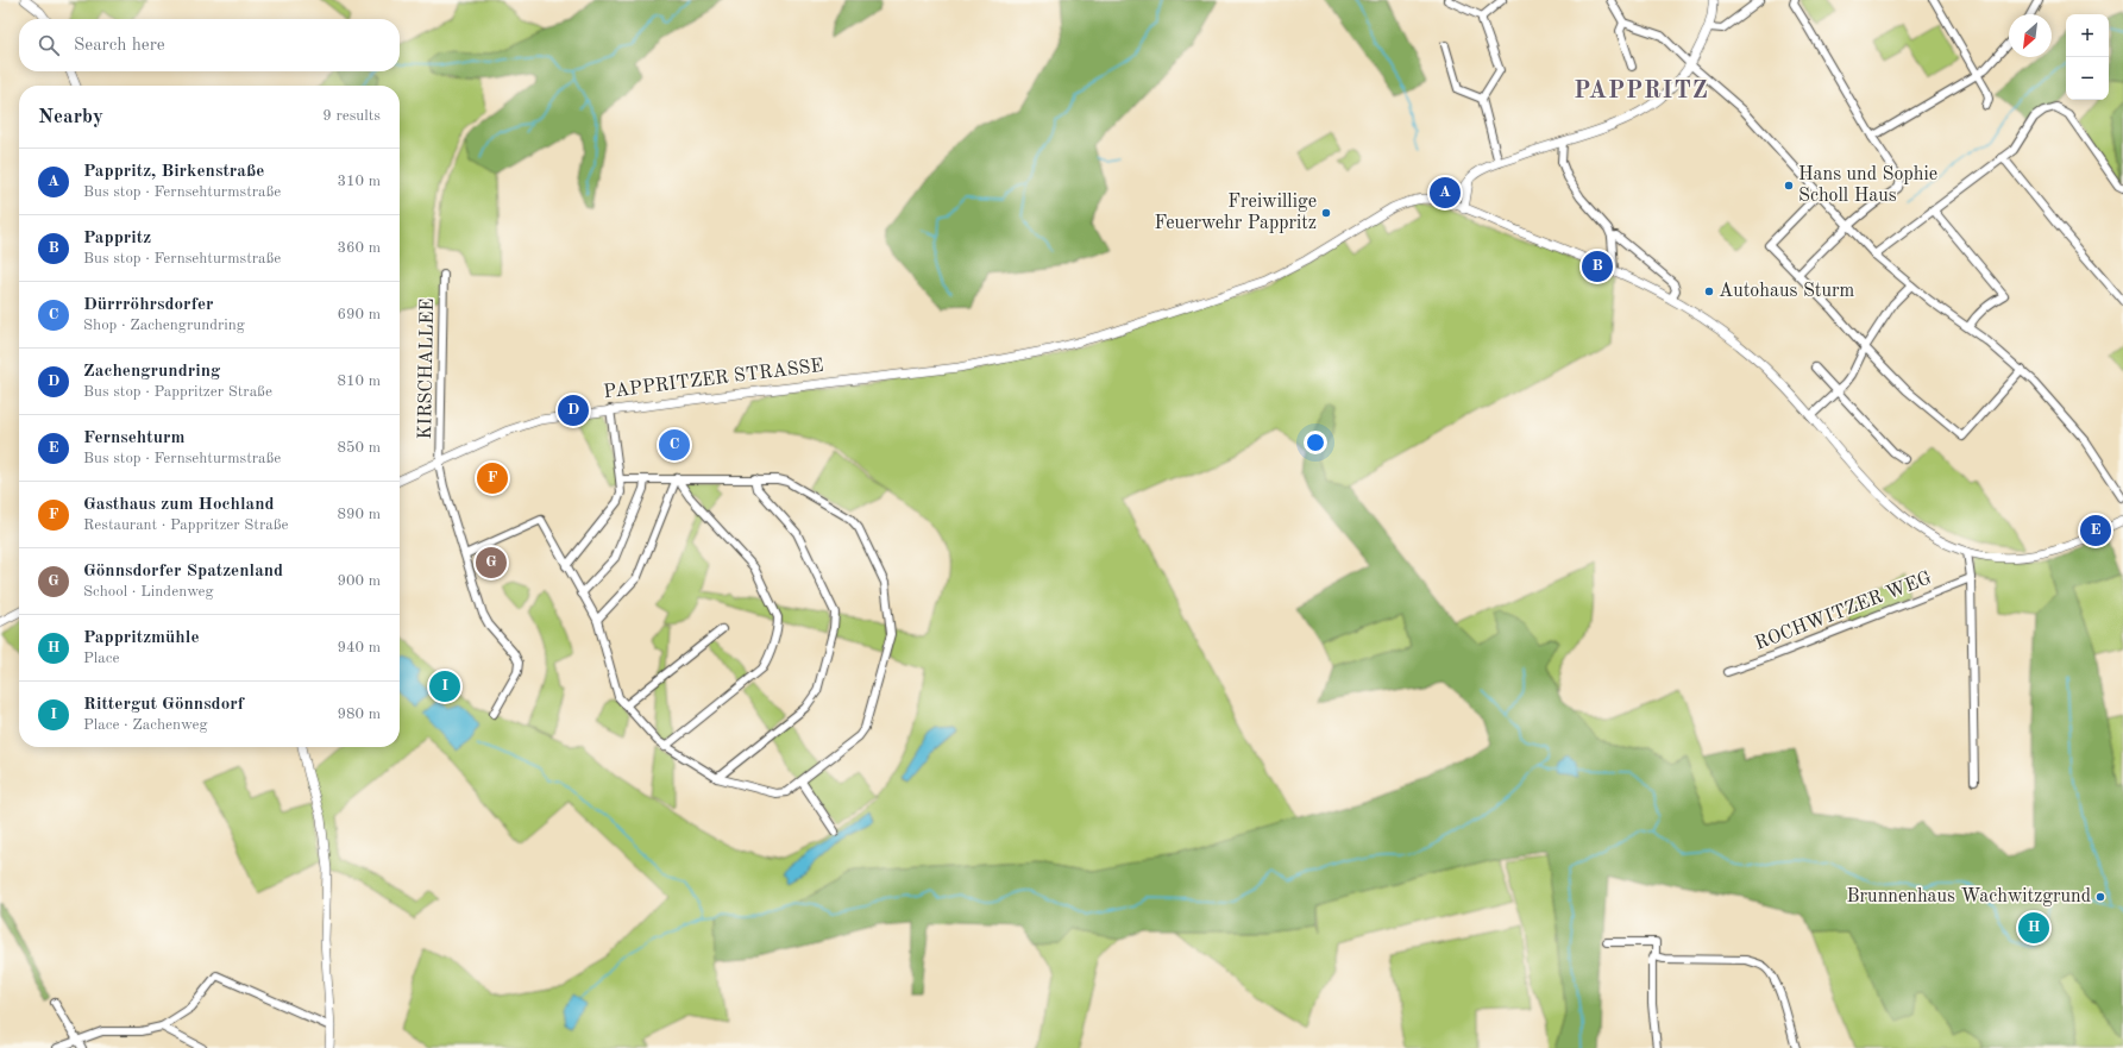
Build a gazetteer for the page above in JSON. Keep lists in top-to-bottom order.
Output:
{
  "streets": {
    "street": ["KIRSCHALLEE", "PAPPRITZER STRASSE", "ROCHWITZER WEG"]
  },
  "crossings": [
    ["KIRSCHALLEE", "PAPPRITZER STRASSE"]
  ],
  "districts": ["PAPPRITZ"],
  "places": [
    "Hans und Sophie Scholl Haus",
    "Freiwillige Feuerwehr Pappritz",
    "Autohaus Sturm",
    "Brunnenhaus Wachwitzgrund"
  ],
  "north": "bottom left",
  "page": {
    "map_buttons": ["+", "−"],
    "search": "Search here",
    "heading": ["Nearby", "9 results"],
    "list": [
      {
        "mark": "A",
        "name": "Pappritz, Birkenstraße",
        "note": "Bus stop · Fernsehturmstraße",
        "value": "310 m"
      },
      {
        "mark": "B",
        "name": "Pappritz",
        "note": "Bus stop · Fernsehturmstraße",
        "value": "360 m"
      },
      {
        "mark": "C",
        "name": "Dürrröhrsdorfer",
        "note": "Shop · Zachengrundring",
        "value": "690 m"
      },
      {
        "mark": "D",
        "name": "Zachengrundring",
        "note": "Bus stop · Pappritzer Straße",
        "value": "810 m"
      },
      {
        "mark": "E",
        "name": "Fernsehturm",
        "note": "Bus stop · Fernsehturmstraße",
        "value": "850 m"
      },
      {
        "mark": "F",
        "name": "Gasthaus zum Hochland",
        "note": "Restaurant · Pappritzer Straße",
        "value": "890 m"
      },
      {
        "mark": "G",
        "name": "Gönnsdorfer Spatzenland",
        "note": "School · Lindenweg",
        "value": "900 m"
      },
      {
        "mark": "H",
        "name": "Pappritzmühle",
        "note": "Place",
        "value": "940 m"
      },
      {
        "mark": "I",
        "name": "Rittergut Gönnsdorf",
        "note": "Place · Zachenweg",
        "value": "980 m"
      }
    ],
    "pins": [
      "A",
      "B",
      "D",
      "C",
      "F",
      "E",
      "G",
      "I",
      "H"
    ]
  }
}
